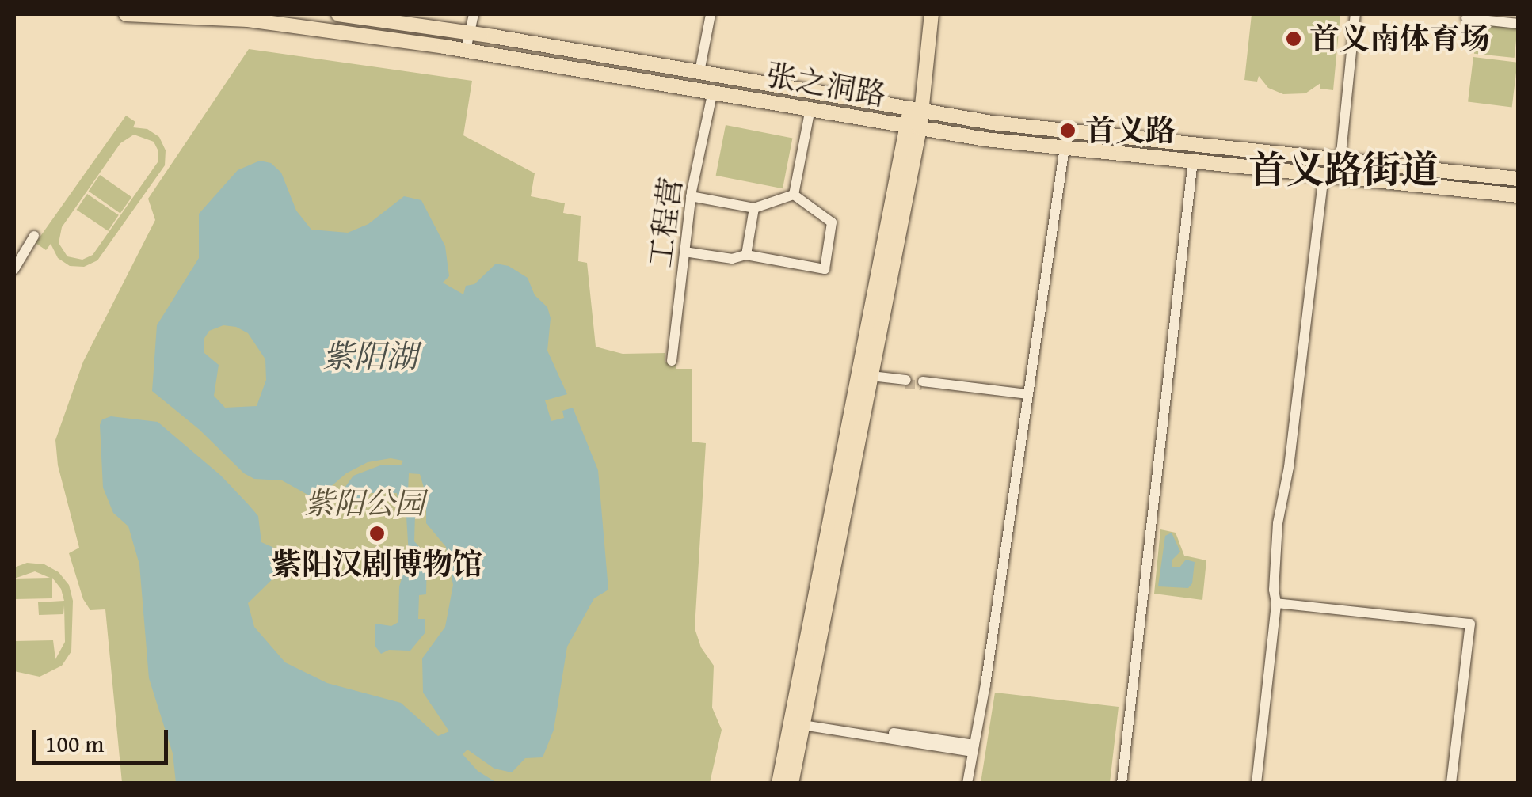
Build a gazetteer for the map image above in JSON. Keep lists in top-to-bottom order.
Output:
{
  "streets": {
    "main road": ["张之洞路"],
    "street": ["工程营"]
  },
  "crossings": [
    ["张之洞路", "工程营"]
  ],
  "districts": ["首义路街道"],
  "water": ["紫阳湖"],
  "parks": ["紫阳公园"],
  "places": ["首义南体育场", "首义路", "紫阳汉剧博物馆"],
  "scale_bar": "100 m"
}
